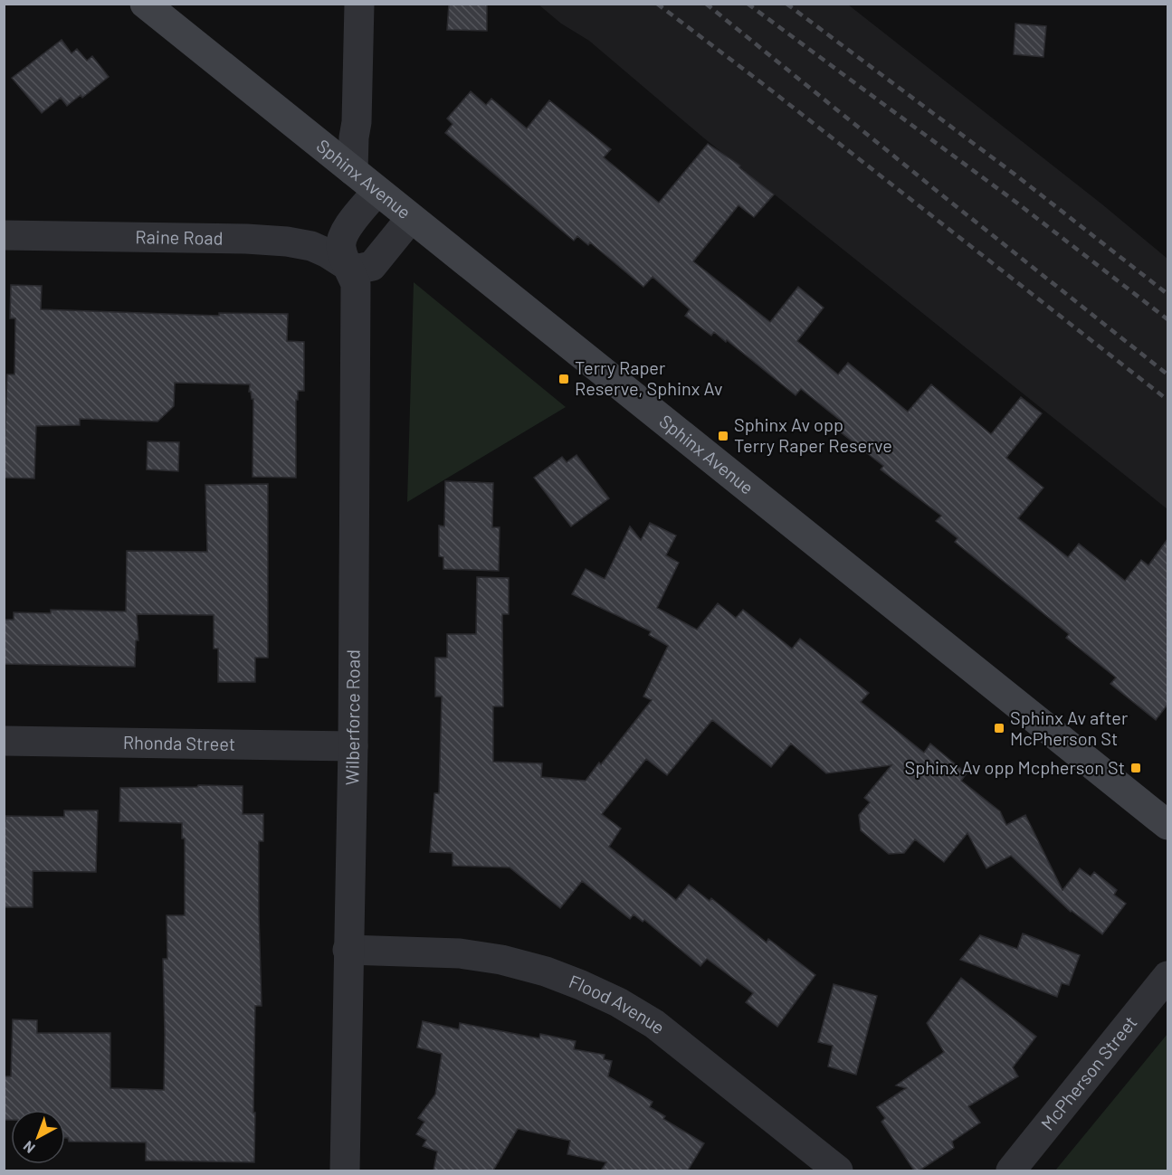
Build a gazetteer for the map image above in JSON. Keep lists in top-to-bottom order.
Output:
{
  "streets": {
    "street": [
      "Sphinx Avenue",
      "Raine Road",
      "Wilberforce Road",
      "Rhonda Street",
      "Flood Avenue",
      "McPherson Street"
    ]
  },
  "crossings": [
    ["Sphinx Avenue", "Wilberforce Road"],
    ["Raine Road", "Wilberforce Road"],
    ["Wilberforce Road", "Rhonda Street"],
    ["Wilberforce Road", "Flood Avenue"]
  ],
  "places": {
    "transit": [
      "Terry Raper Reserve, Sphinx Av",
      "Sphinx Av opp Terry Raper Reserve",
      "Sphinx Av after McPherson St",
      "Sphinx Av opp Mcpherson St"
    ]
  },
  "north": "bottom left"
}
